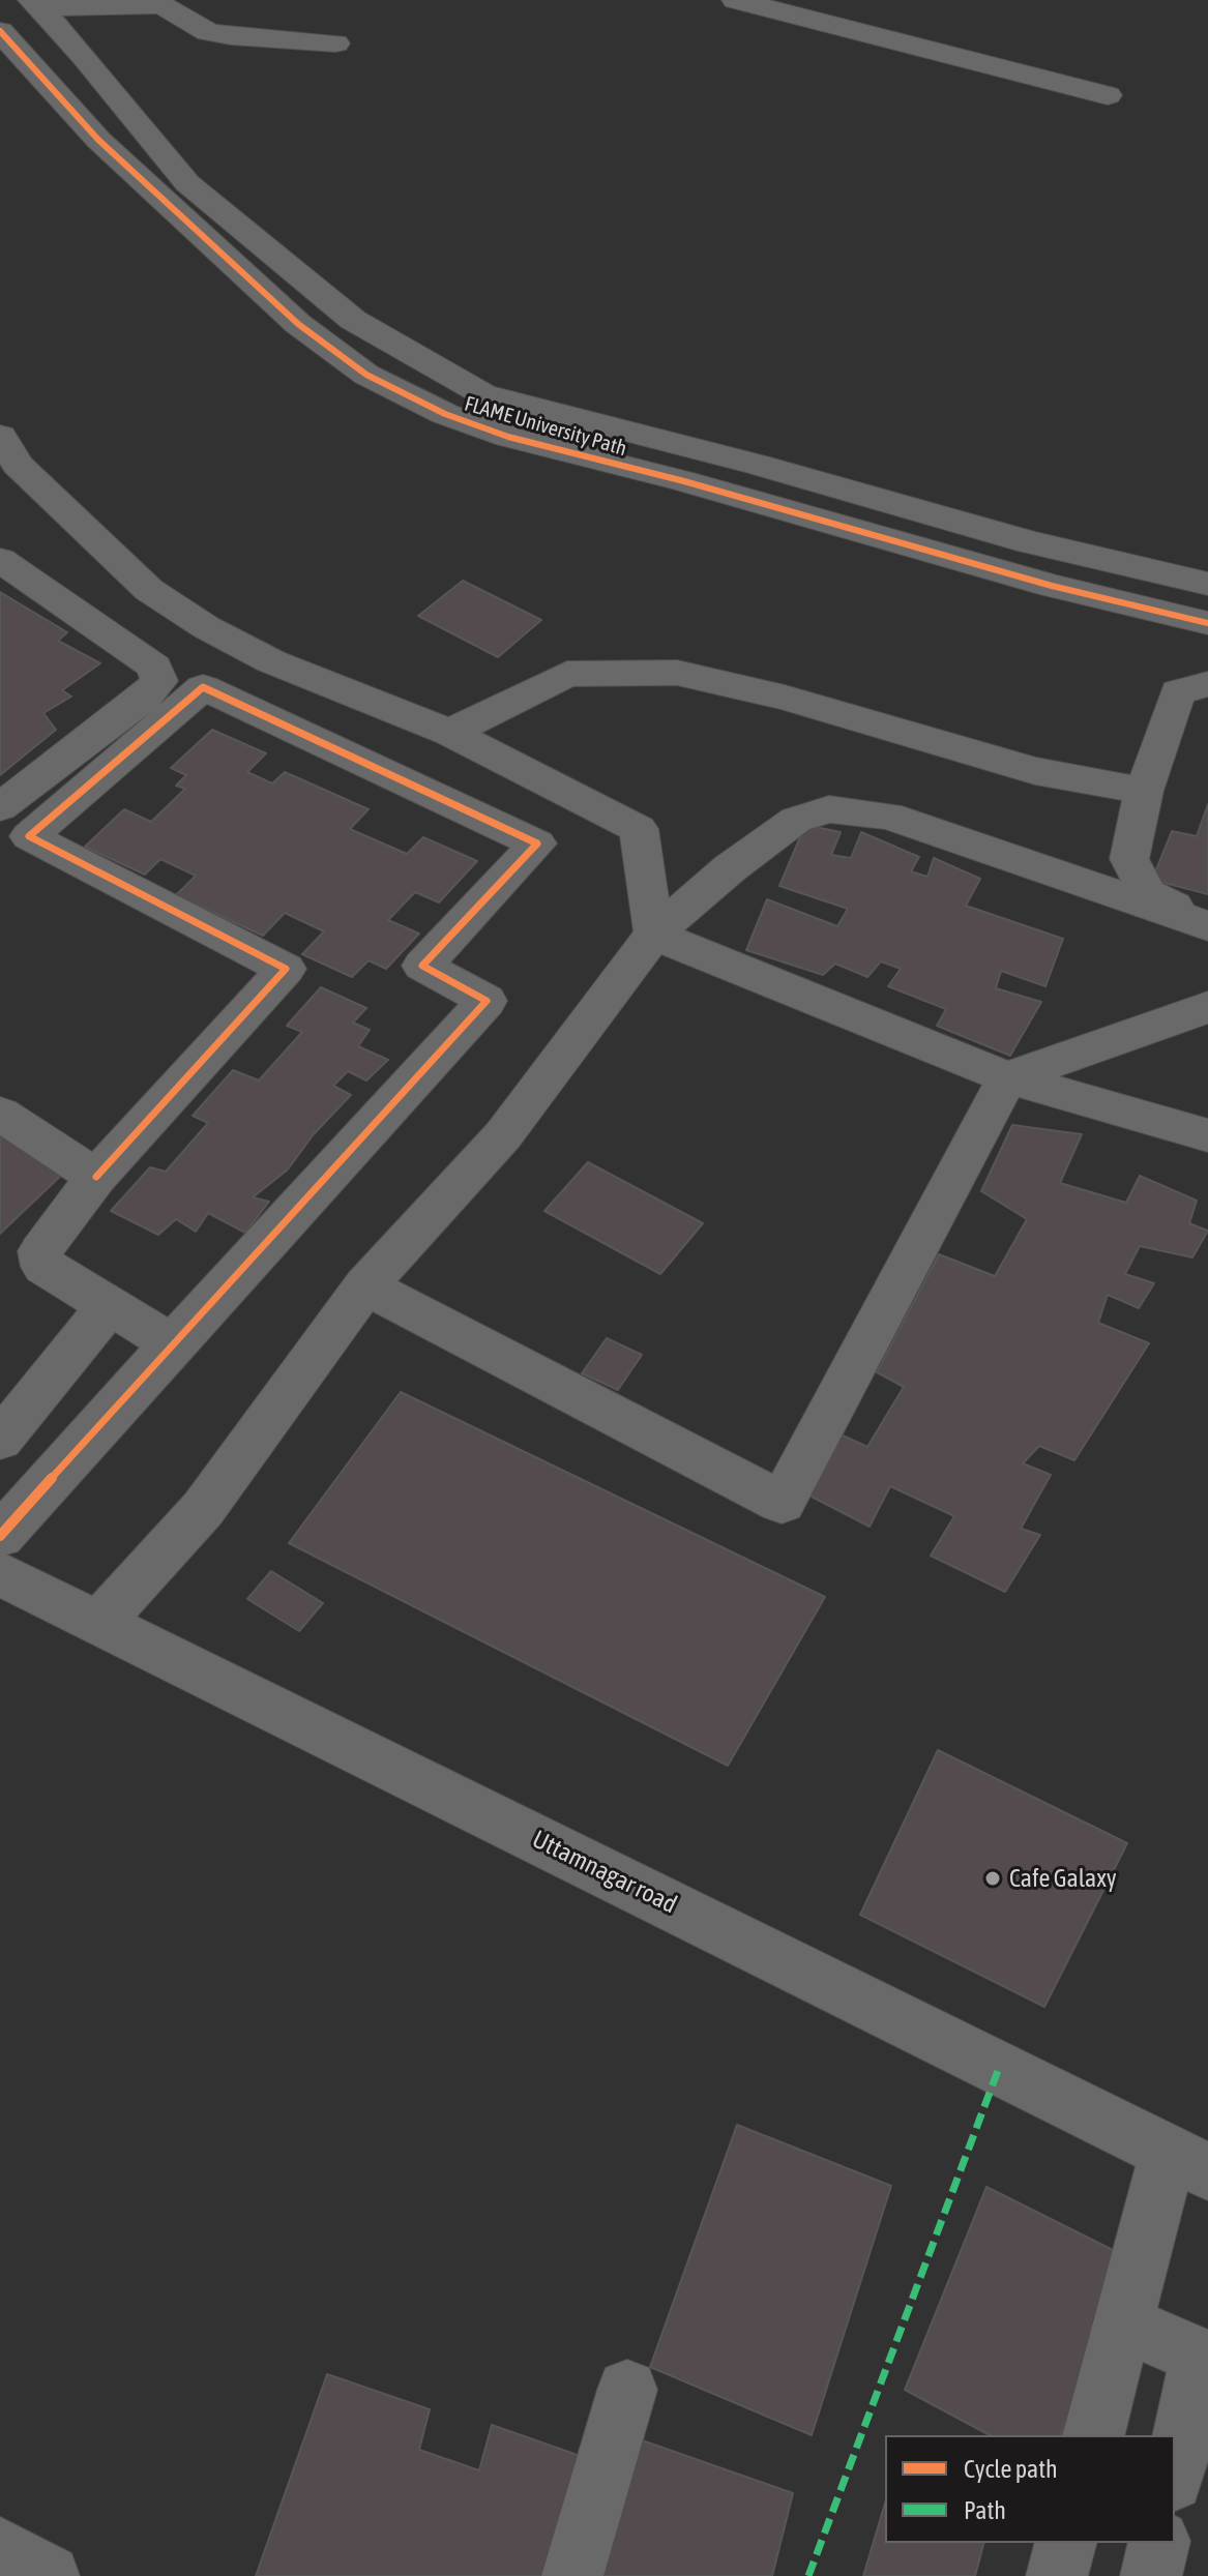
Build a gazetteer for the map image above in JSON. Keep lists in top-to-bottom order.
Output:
{
  "streets": {
    "street": ["FLAME University Path", "Uttamnagar road"]
  },
  "places": ["Cafe Galaxy"],
  "legend": ["Cycle path", "Path"]
}
